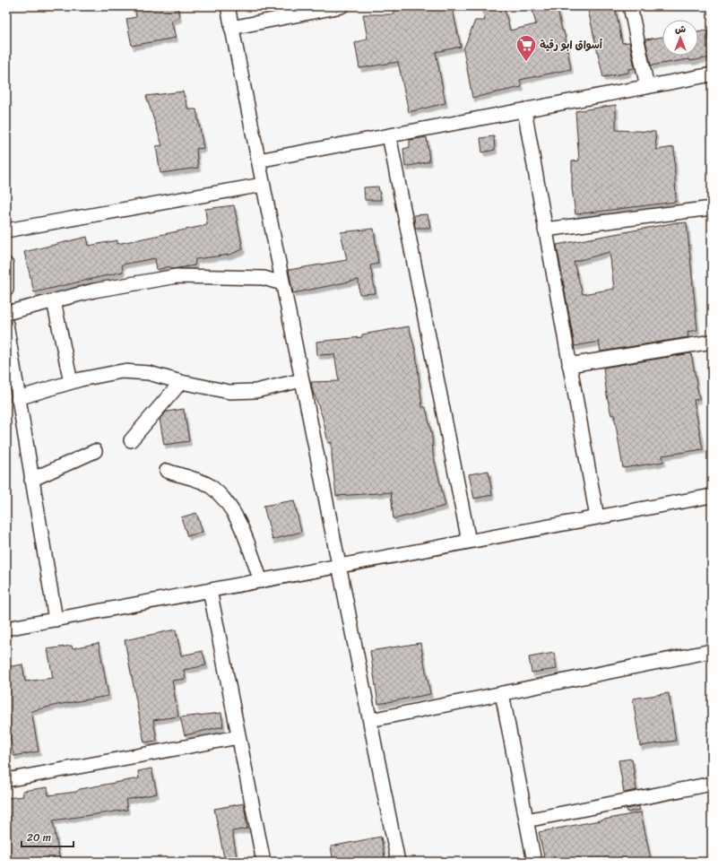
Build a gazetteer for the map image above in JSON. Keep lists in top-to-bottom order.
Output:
{
  "places": {
    "supermarket": ["أسواق ابو رقية"]
  },
  "scale_bar": "20 m",
  "north": "top"
}
